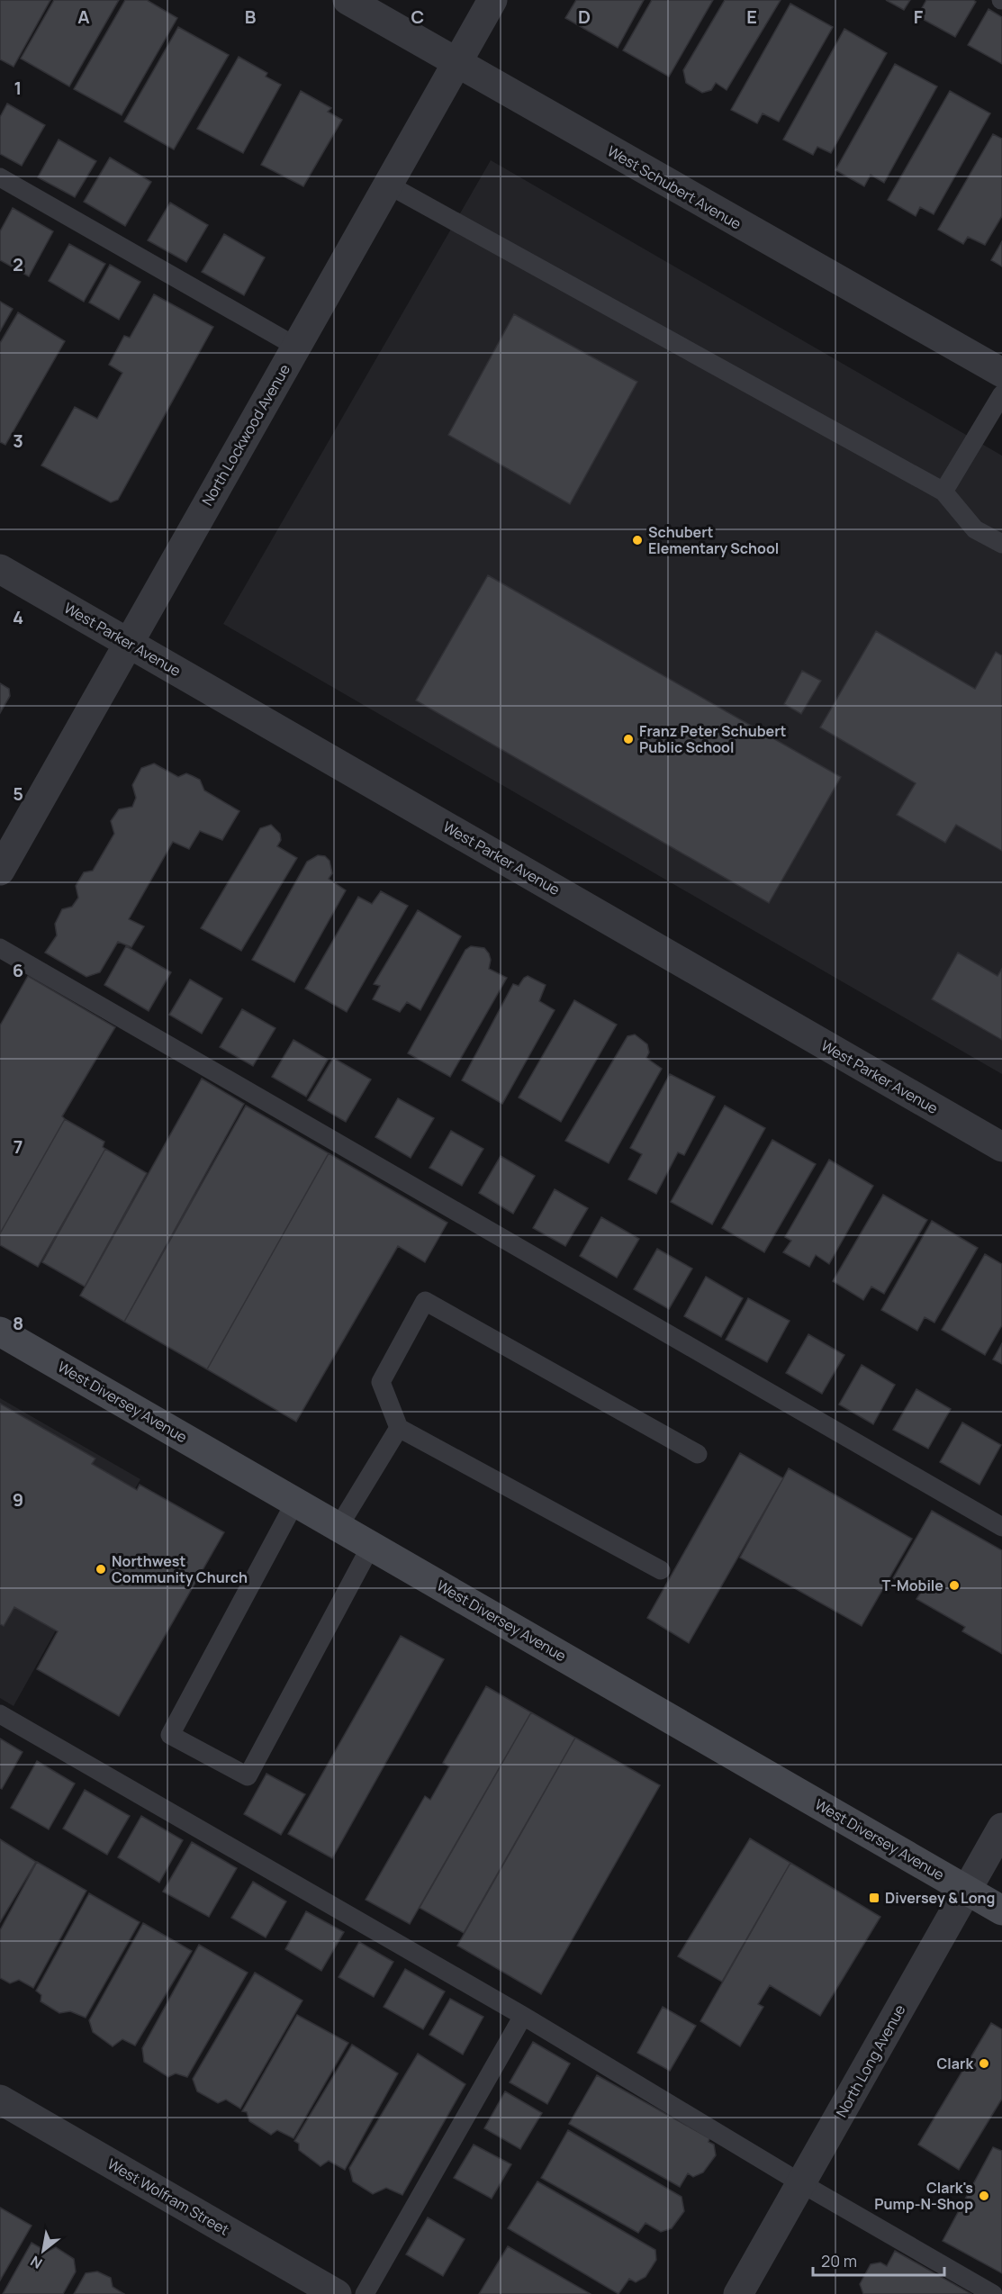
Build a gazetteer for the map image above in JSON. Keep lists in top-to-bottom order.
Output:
{
  "streets": {
    "main road": ["West Diversey Avenue"],
    "street": [
      "West Schubert Avenue",
      "North Lockwood Avenue",
      "West Parker Avenue",
      "North Long Avenue",
      "West Wolfram Street"
    ]
  },
  "crossings": [
    ["West Schubert Avenue", "North Lockwood Avenue"],
    ["North Lockwood Avenue", "West Parker Avenue"],
    ["West Diversey Avenue", "North Long Avenue"]
  ],
  "places": {
    "other": [
      "Schubert Elementary School",
      "Franz Peter Schubert Public School",
      "Northwest Community Church",
      "T-Mobile",
      "Clark",
      "Clark's Pump-N-Shop"
    ],
    "transit": ["Diversey & Long"]
  },
  "scale_bar": "20 m",
  "north": "bottom left",
  "grid": {
    "columns": [
      "A",
      "B",
      "C",
      "D",
      "E",
      "F"
    ],
    "rows": [
      "1",
      "2",
      "3",
      "4",
      "5",
      "6",
      "7",
      "8",
      "9"
    ]
  }
}
